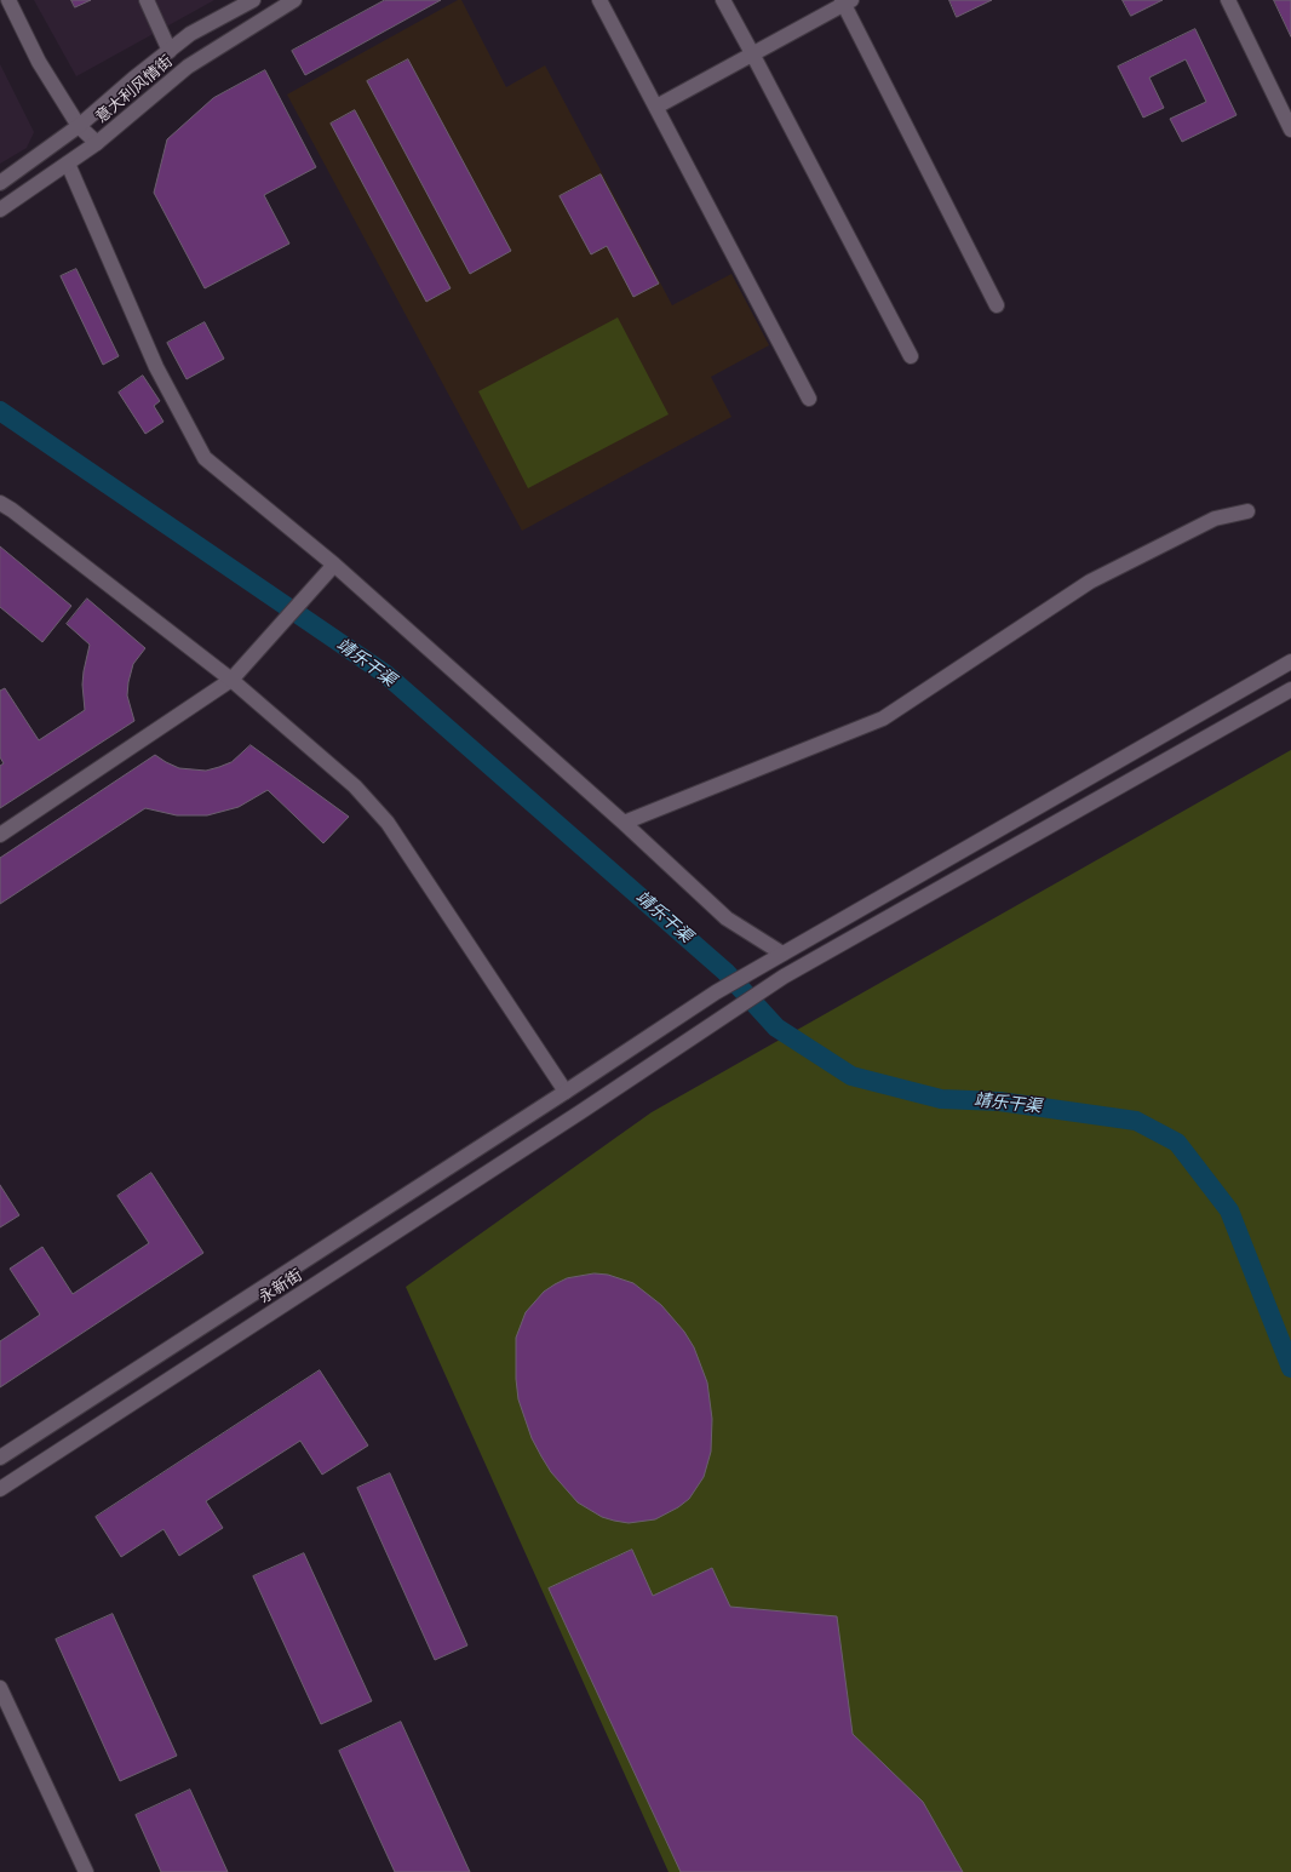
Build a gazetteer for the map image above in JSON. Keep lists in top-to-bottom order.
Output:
{
  "streets": {
    "street": ["意大利风情街", "永新街"]
  },
  "water": ["靖乐干渠"]
}
